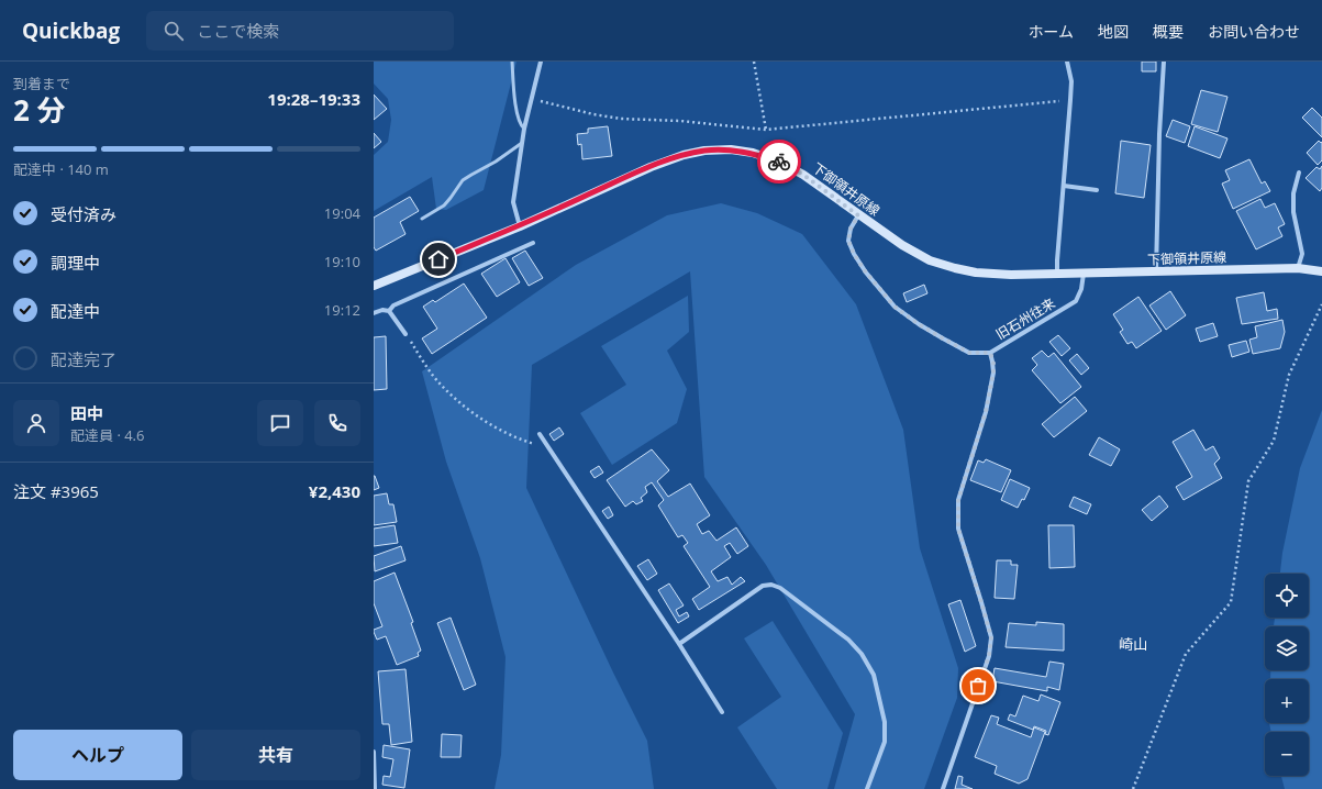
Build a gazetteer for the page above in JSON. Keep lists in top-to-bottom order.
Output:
{
  "streets": {
    "main road": ["下御領井原線"],
    "street": ["旧石州往来"]
  },
  "crossings": [
    ["下御領井原線", "旧石州往来"]
  ],
  "districts": ["崎山"],
  "page": {
    "header": "Quickbag",
    "search": "ここで検索",
    "nav": [
      "ホーム",
      "地図",
      "概要",
      "お問い合わせ"
    ],
    "heading": ["2 分", "到着まで", "19:28–19:33"],
    "panel": [
      "田中",
      "配達員 · 4.6",
      "注文 #3965",
      "¥2,430"
    ],
    "bar": "配達中 · 140 m",
    "list": [
      ["受付済み", "19:04"],
      ["調理中", "19:10"],
      ["配達中", "19:12"],
      "配達完了"
    ],
    "map_buttons": ["+", "−"],
    "buttons": ["ヘルプ", "共有"]
  }
}
